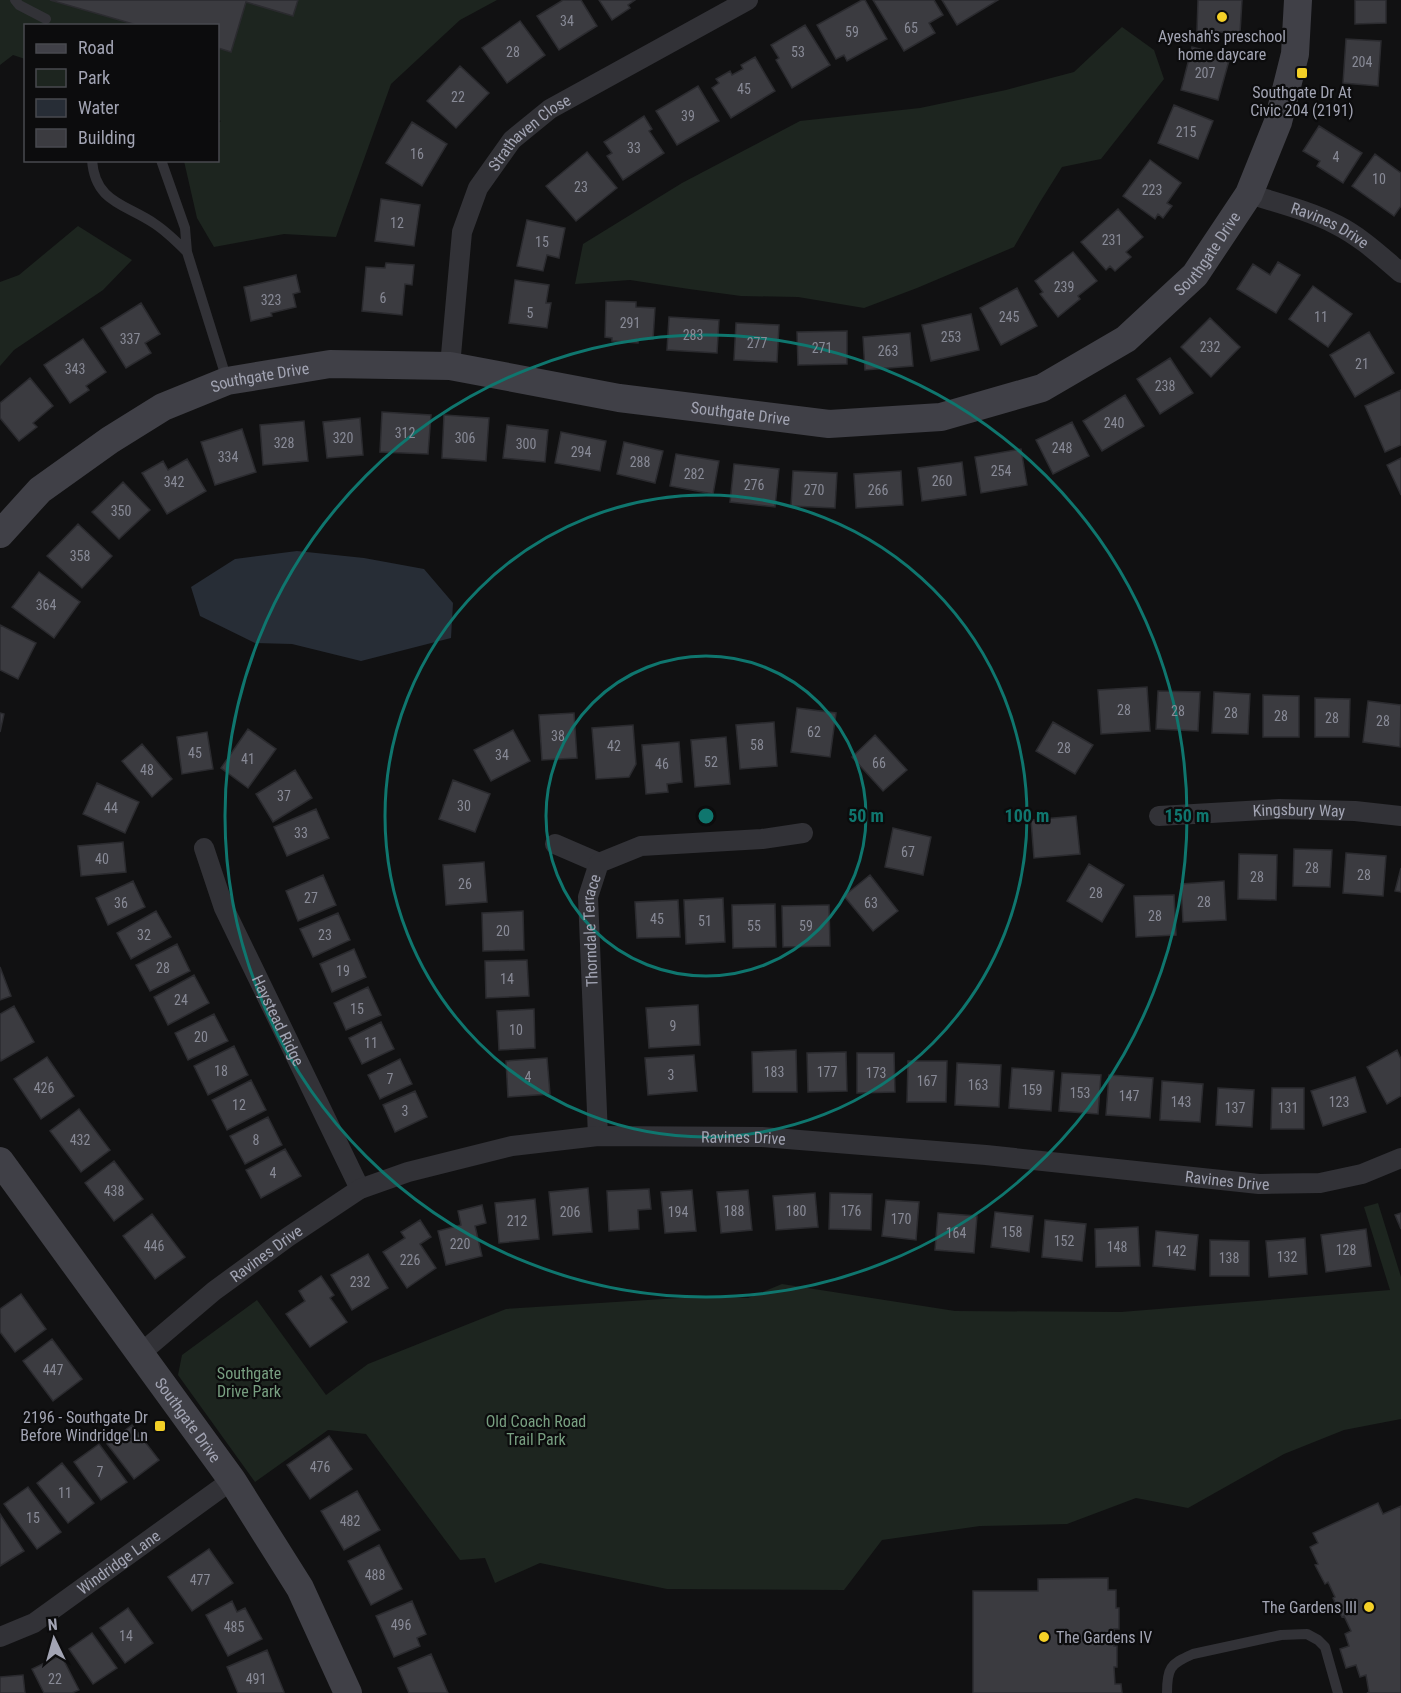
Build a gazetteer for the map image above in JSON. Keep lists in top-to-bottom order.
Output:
{
  "streets": {
    "street": [
      "Strathaven Close",
      "Ravines Drive",
      "Southgate Drive",
      "Kingsbury Way",
      "Thorndale Terrace",
      "Haystead Ridge",
      "Windridge Lane"
    ]
  },
  "crossings": [
    ["Strathaven Close", "Southgate Drive"],
    ["Ravines Drive", "Southgate Drive"],
    ["Ravines Drive", "Thorndale Terrace"],
    ["Ravines Drive", "Haystead Ridge"],
    ["Southgate Drive", "Windridge Lane"]
  ],
  "parks": ["Southgate Drive Park", "Old Coach Road Trail Park"],
  "places": {
    "other": ["Ayeshah's preschool home daycare", "The Gardens III", "The Gardens IV"],
    "transit": ["Southgate Dr At Civic 204 (2191)", "2196 - Southgate Dr Before Windridge Ln"]
  },
  "house_numbers": [
    "34",
    "65",
    "59",
    "28",
    "53",
    "204",
    "207",
    "45",
    "22",
    "39",
    "215",
    "33",
    "16",
    "4",
    "10",
    "23",
    "223",
    "12",
    "231",
    "15",
    "239",
    "6",
    "323",
    "5",
    "245",
    "11",
    "291",
    "283",
    "253",
    "337",
    "277",
    "232",
    "271",
    "263",
    "21",
    "343",
    "238",
    "240",
    "312",
    "320",
    "306",
    "328",
    "300",
    "248",
    "294",
    "334",
    "288",
    "254",
    "282",
    "260",
    "342",
    "276",
    "270",
    "266",
    "350",
    "358",
    "364",
    "28",
    "28",
    "28",
    "28",
    "28",
    "28",
    "62",
    "38",
    "58",
    "42",
    "28",
    "45",
    "34",
    "41",
    "52",
    "66",
    "46",
    "48",
    "37",
    "30",
    "44",
    "33",
    "67",
    "40",
    "28",
    "28",
    "28",
    "26",
    "28",
    "27",
    "28",
    "36",
    "63",
    "28",
    "45",
    "51",
    "55",
    "59",
    "20",
    "32",
    "23",
    "28",
    "19",
    "14",
    "24",
    "15",
    "9",
    "10",
    "20",
    "11",
    "18",
    "183",
    "177",
    "173",
    "3",
    "4",
    "7",
    "167",
    "163",
    "426",
    "159",
    "153",
    "147",
    "143",
    "123",
    "12",
    "137",
    "131",
    "3",
    "432",
    "8",
    "4",
    "438",
    "188",
    "180",
    "176",
    "206",
    "194",
    "170",
    "212",
    "158",
    "164",
    "152",
    "220",
    "446",
    "148",
    "128",
    "142",
    "132",
    "138",
    "226",
    "232",
    "447",
    "476",
    "7",
    "11",
    "15",
    "482",
    "488",
    "477",
    "496",
    "485",
    "14",
    "22",
    "491"
  ],
  "legend": [
    "Road",
    "Park",
    "Water",
    "Building"
  ],
  "north": "top",
  "rings": ["50 m", "100 m", "150 m"]
}
